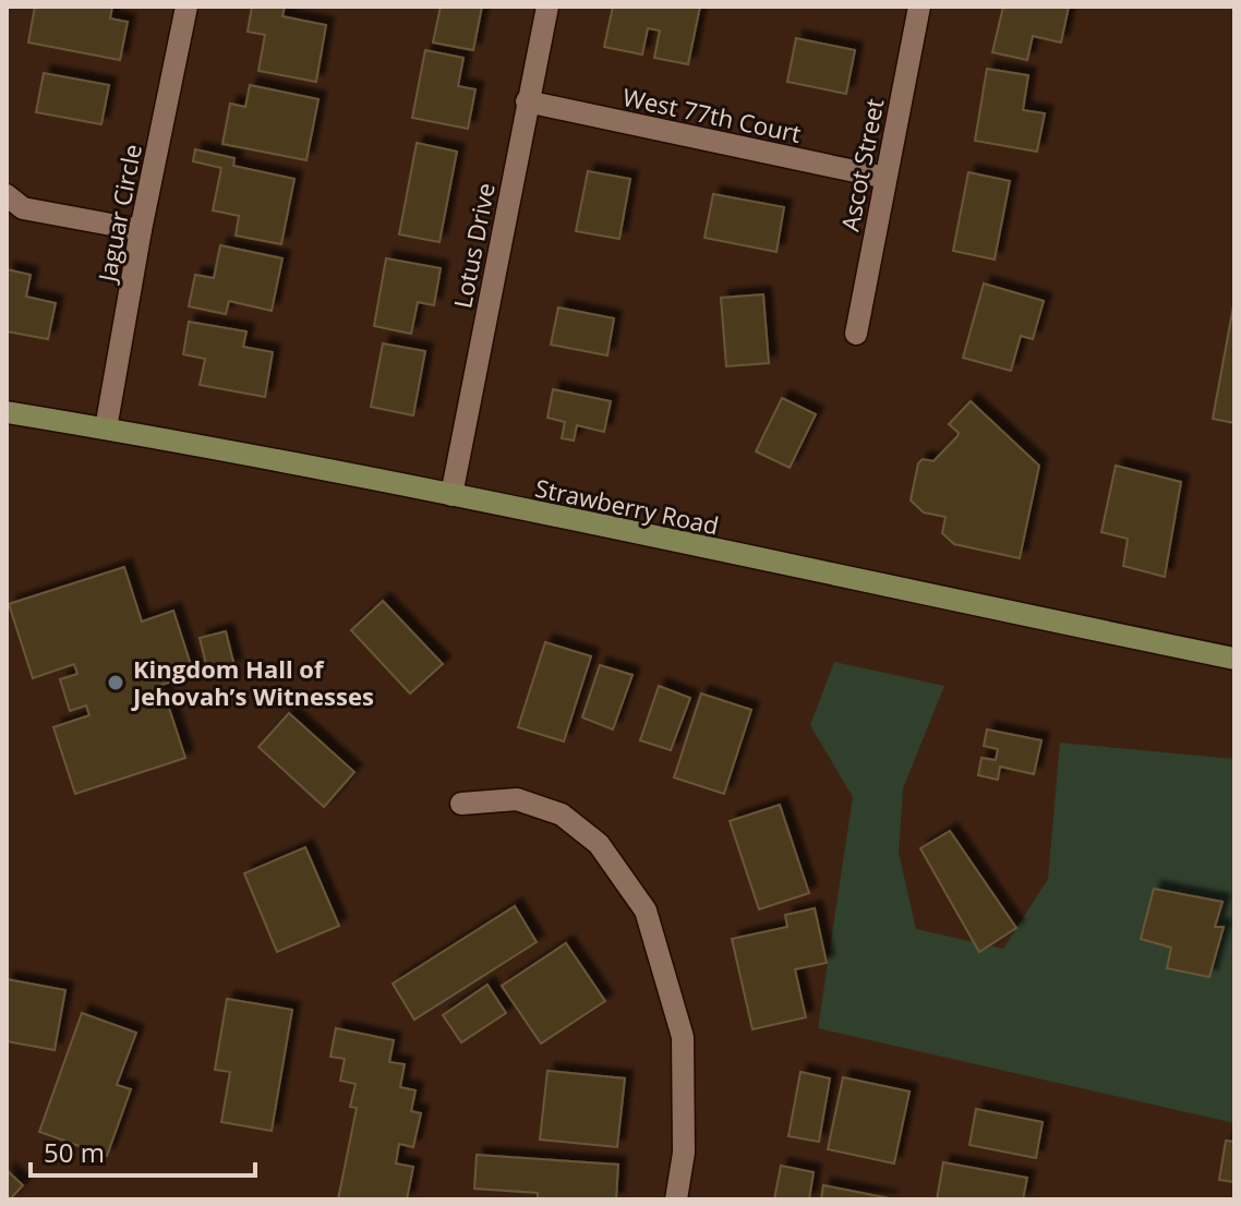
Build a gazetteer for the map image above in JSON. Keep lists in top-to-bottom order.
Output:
{
  "streets": {
    "street": [
      "West 77th Court",
      "Ascot Street",
      "Jaguar Circle",
      "Lotus Drive",
      "Strawberry Road"
    ]
  },
  "crossings": [
    ["West 77th Court", "Ascot Street"],
    ["West 77th Court", "Lotus Drive"],
    ["Jaguar Circle", "Strawberry Road"],
    ["Lotus Drive", "Strawberry Road"]
  ],
  "places": ["Kingdom Hall of Jehovah’s Witnesses"],
  "scale_bar": "50 m"
}
